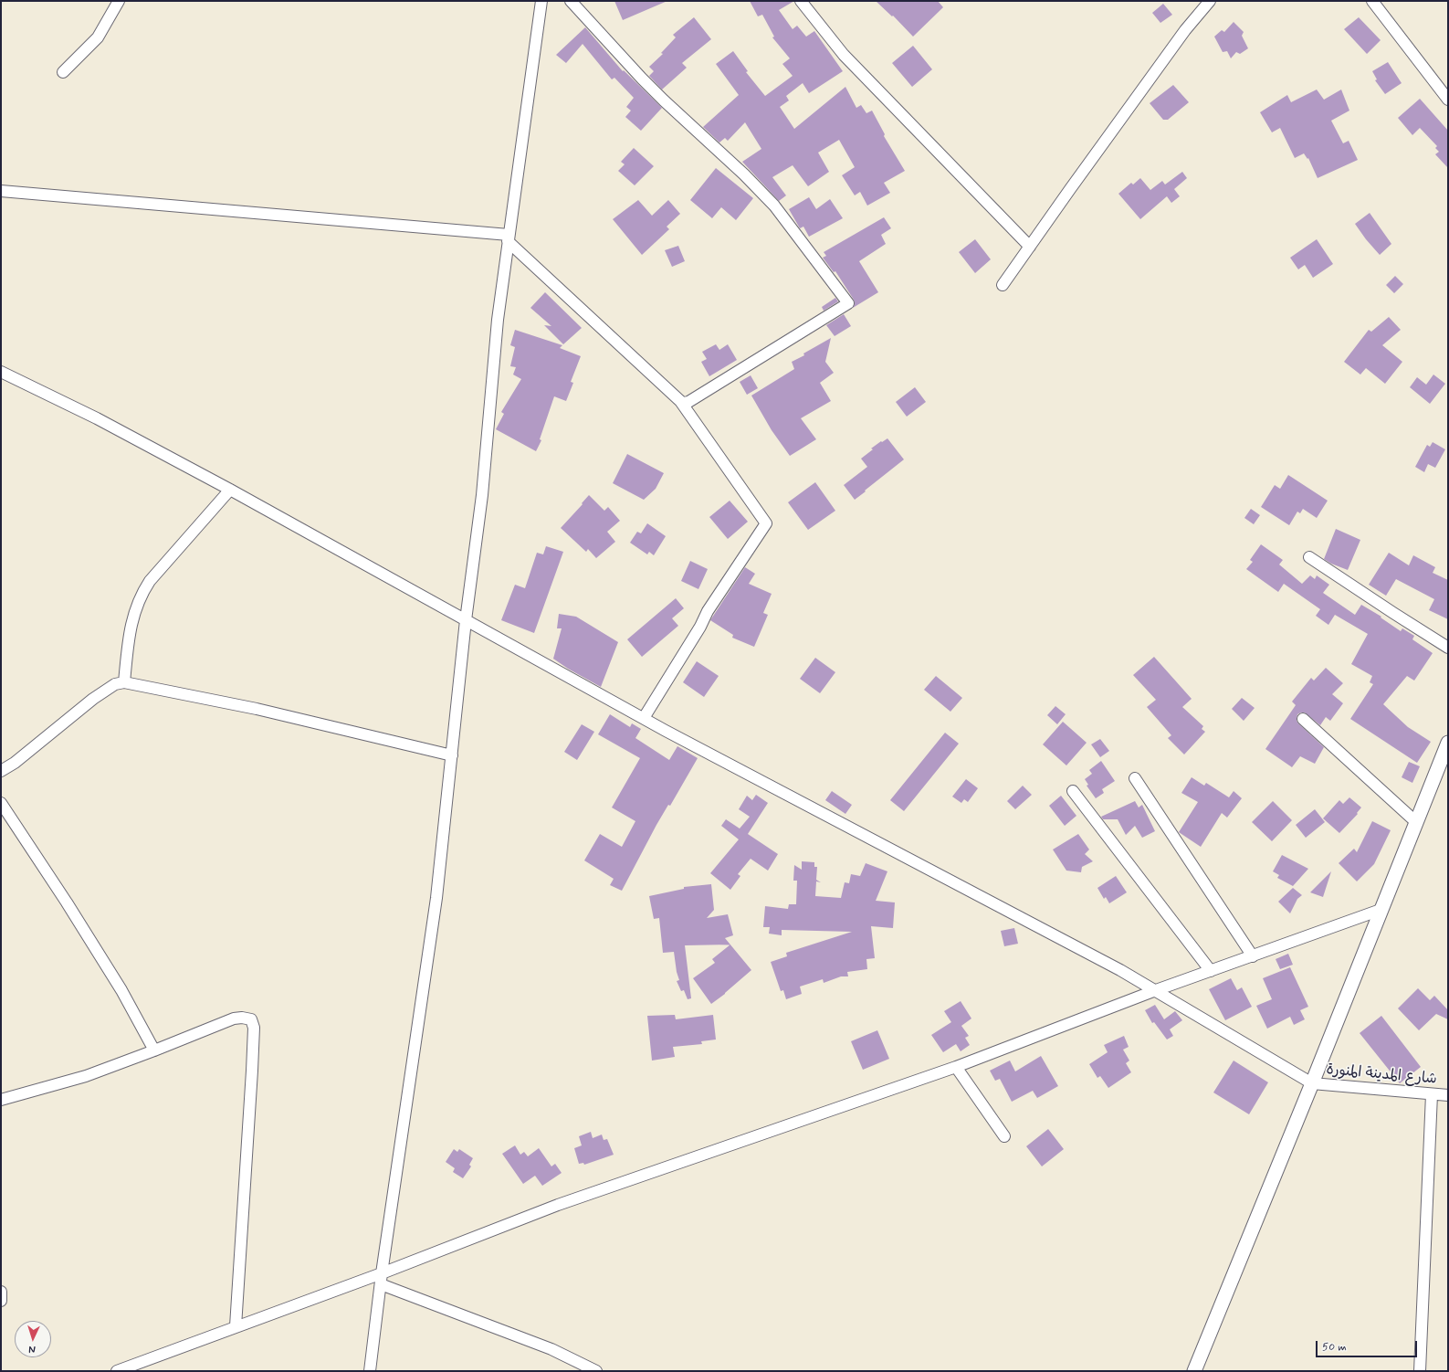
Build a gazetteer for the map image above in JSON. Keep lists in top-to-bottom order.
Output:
{
  "streets": {
    "street": ["شارع المدينة المنورة"]
  },
  "scale_bar": "50 m",
  "north": "bottom"
}
